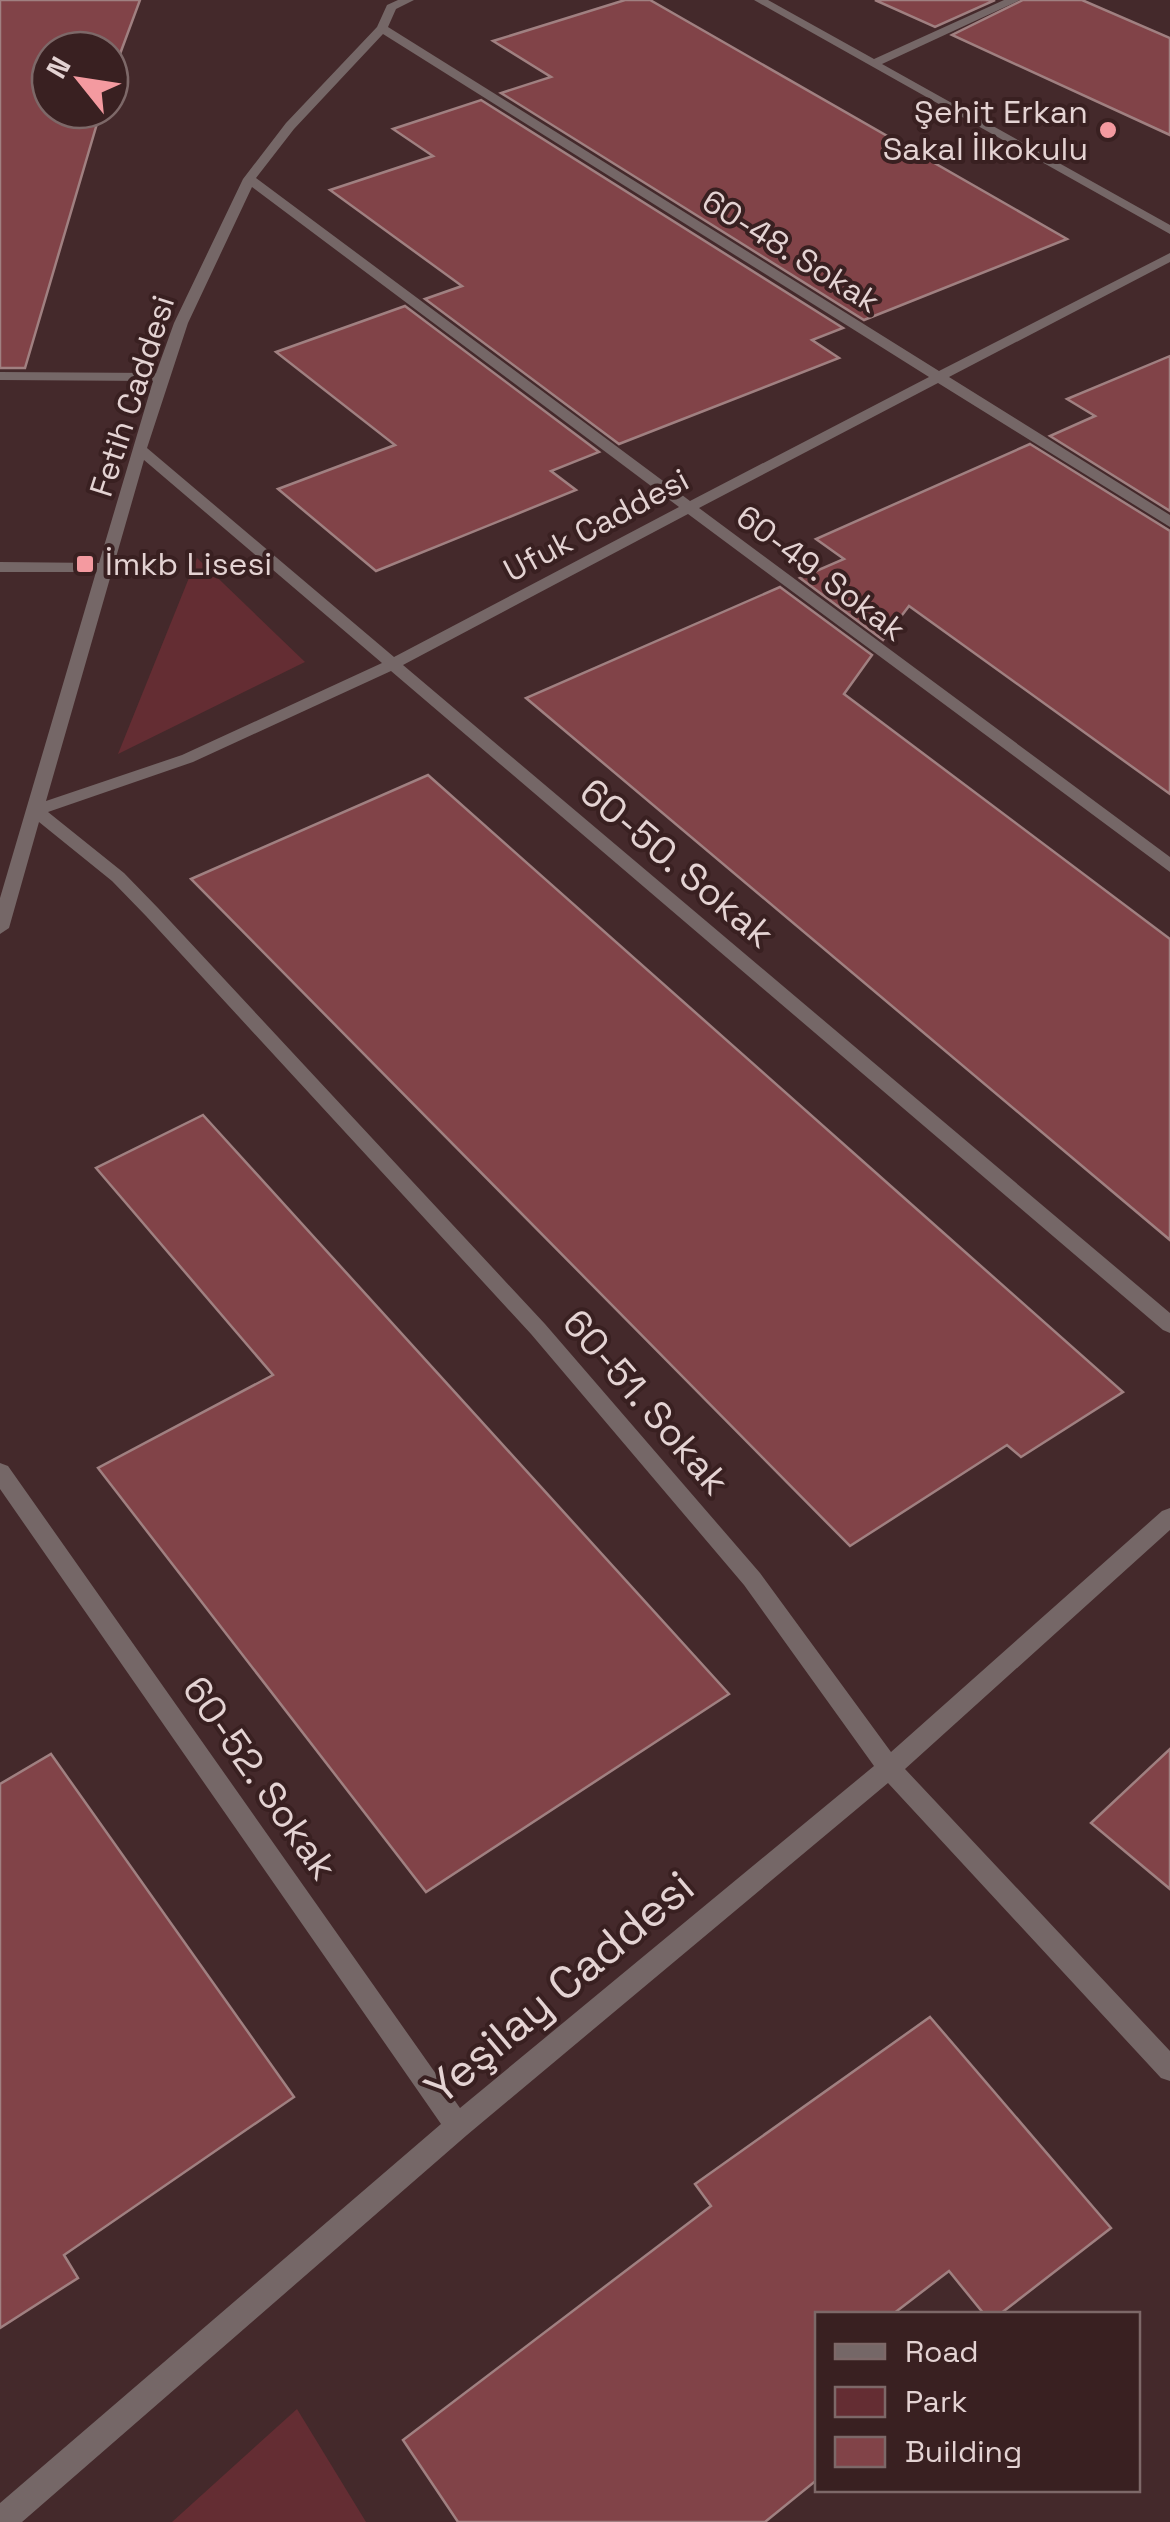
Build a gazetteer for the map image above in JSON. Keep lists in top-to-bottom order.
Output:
{
  "streets": {
    "street": [
      "60-48. Sokak",
      "Fetih Caddesi",
      "Ufuk Caddesi",
      "60-49. Sokak",
      "60-50. Sokak",
      "60-51. Sokak",
      "60-52. Sokak",
      "Yeşilay Caddesi"
    ]
  },
  "crossings": [
    ["60-48. Sokak", "Fetih Caddesi"],
    ["60-48. Sokak", "Ufuk Caddesi"],
    ["Fetih Caddesi", "Ufuk Caddesi"],
    ["Fetih Caddesi", "60-49. Sokak"],
    ["Fetih Caddesi", "60-50. Sokak"],
    ["Fetih Caddesi", "60-51. Sokak"],
    ["Ufuk Caddesi", "60-49. Sokak"],
    ["Ufuk Caddesi", "60-50. Sokak"],
    ["Ufuk Caddesi", "60-51. Sokak"],
    ["60-51. Sokak", "Yeşilay Caddesi"],
    ["60-52. Sokak", "Yeşilay Caddesi"]
  ],
  "places": {
    "other": ["Şehit Erkan Sakal İlkokulu"],
    "transit": ["İmkb Lisesi"]
  },
  "legend": ["Road", "Park", "Building"],
  "north": "top left"
}
